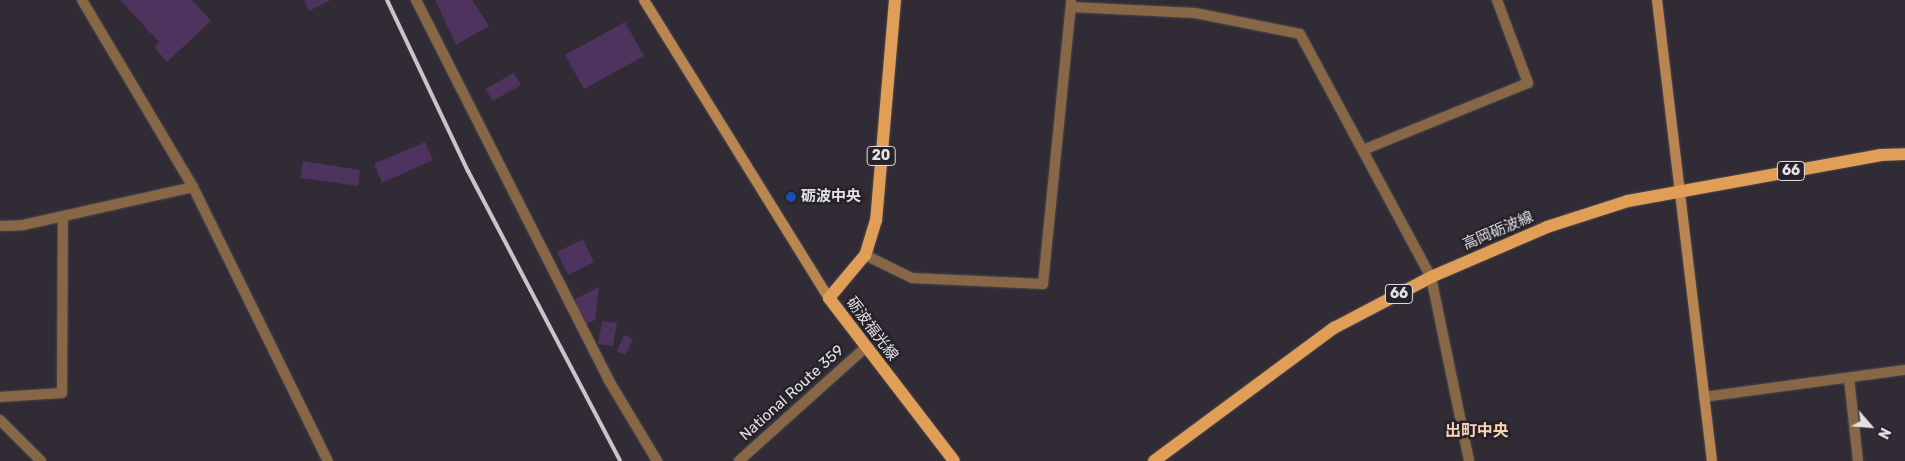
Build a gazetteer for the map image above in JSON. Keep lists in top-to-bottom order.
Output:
{
  "streets": {
    "main road": [
      "20",
      "66",
      "高岡砺波線",
      "砺波福光線"
    ],
    "street": ["National Route 359"]
  },
  "crossings": [
    ["砺波福光線", "National Route 359"]
  ],
  "districts": ["出町中央"],
  "places": ["砺波中央"],
  "north": "bottom right"
}
